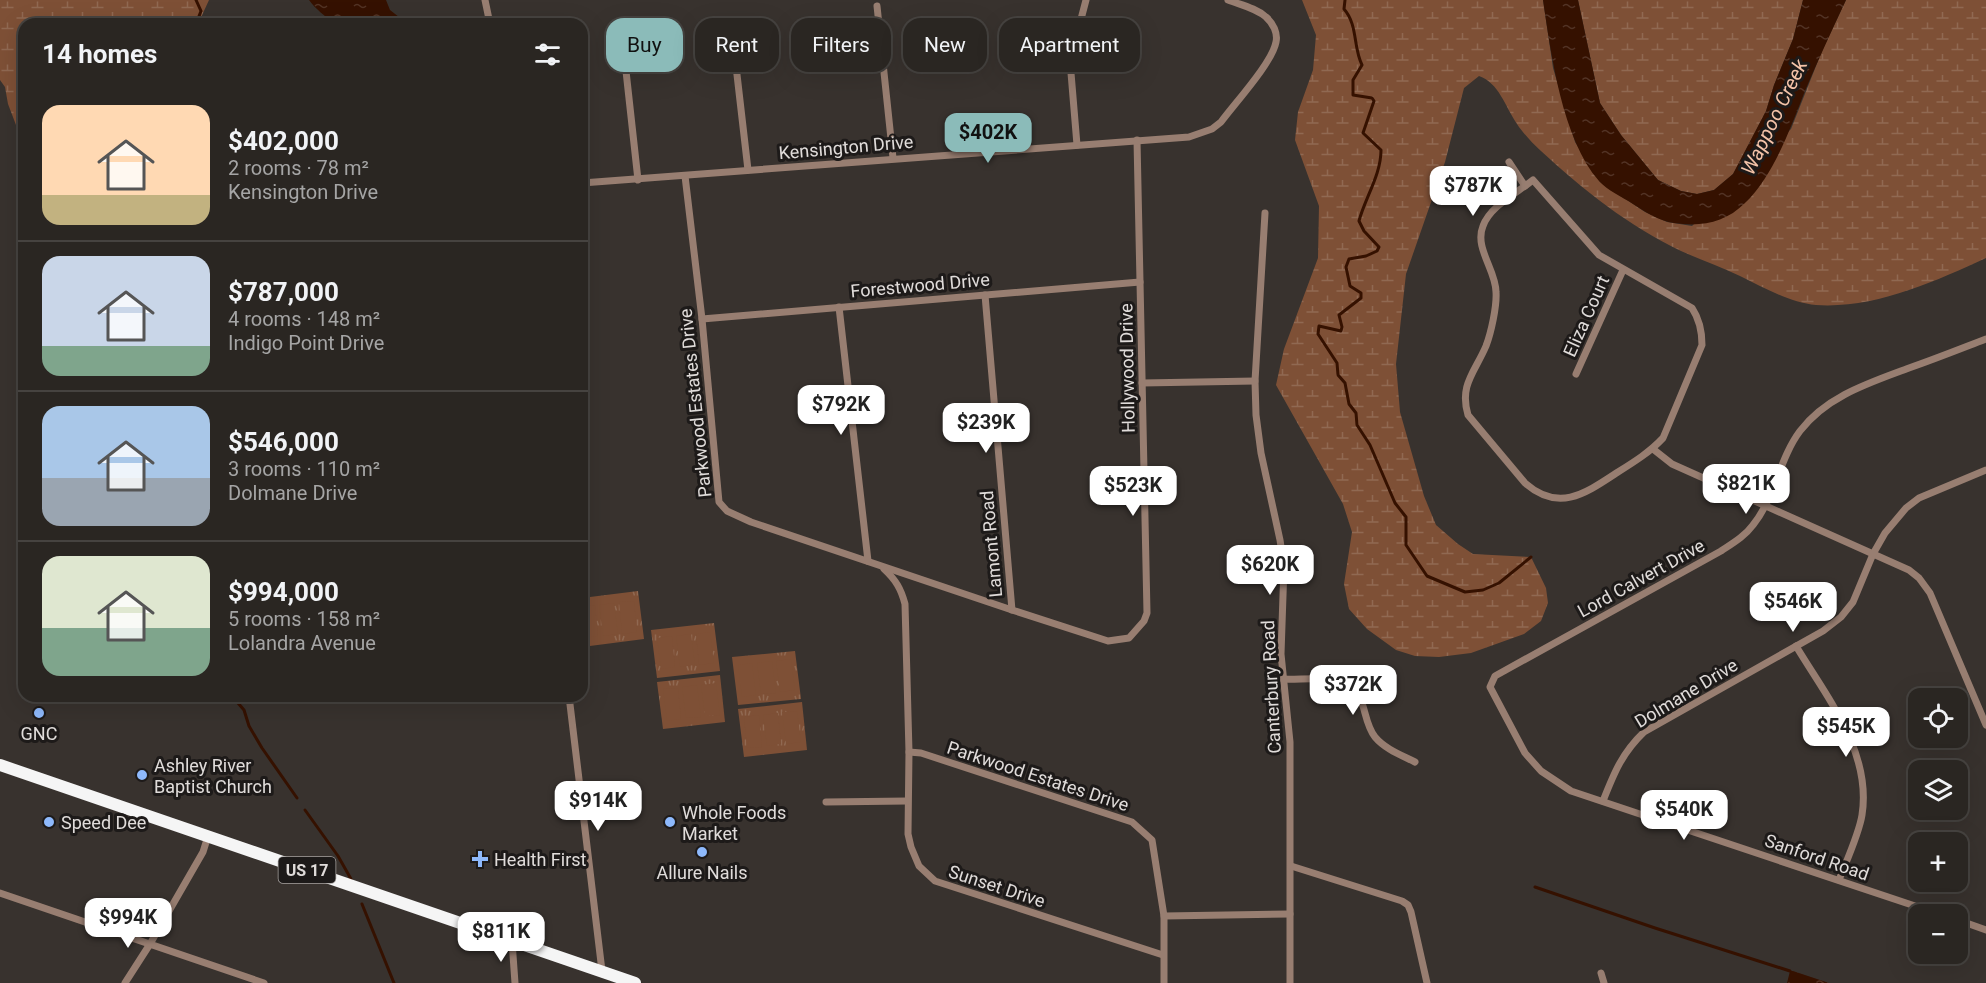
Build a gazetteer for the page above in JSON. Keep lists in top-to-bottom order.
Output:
{
  "streets": {
    "highway": ["US 17"],
    "street": [
      "Kensington Drive",
      "Forestwood Drive",
      "Eliza Court",
      "Hollywood Drive",
      "Parkwood Estates Drive",
      "Lamont Road",
      "Lord Calvert Drive",
      "Canterbury Road",
      "Dolmane Drive",
      "Sanford Road",
      "Sunset Drive"
    ]
  },
  "crossings": [
    ["Kensington Drive", "Hollywood Drive"],
    ["Kensington Drive", "Parkwood Estates Drive"],
    ["Forestwood Drive", "Hollywood Drive"],
    ["Forestwood Drive", "Parkwood Estates Drive"],
    ["Forestwood Drive", "Lamont Road"],
    ["Hollywood Drive", "Parkwood Estates Drive"],
    ["Hollywood Drive", "Lamont Road"],
    ["Hollywood Drive", "Sunset Drive"],
    ["Parkwood Estates Drive", "Sunset Drive"],
    ["Lord Calvert Drive", "Sanford Road"],
    ["Dolmane Drive", "Sanford Road"]
  ],
  "water": ["Wappoo Creek"],
  "places": {
    "other": [
      "GNC",
      "Ashley River Baptist Church",
      "Speed Dee",
      "Whole Foods Market",
      "Allure Nails"
    ],
    "health": ["Health First"]
  },
  "page": {
    "chip": [
      "Buy",
      "Rent",
      "Filters",
      "New",
      "Apartment"
    ],
    "heading": "14 homes",
    "list": [
      {
        "name": "$402,000",
        "note": "2 rooms · 78 m² · Kensington Drive"
      },
      {
        "name": "$787,000",
        "note": "4 rooms · 148 m² · Indigo Point Drive"
      },
      {
        "name": "$546,000",
        "note": "3 rooms · 110 m² · Dolmane Drive"
      },
      {
        "name": "$994,000",
        "note": "5 rooms · 158 m² · Lolandra Avenue"
      }
    ],
    "price": [
      "$402K",
      "$787K",
      "$792K",
      "$239K",
      "$821K",
      "$523K",
      "$620K",
      "$546K",
      "$372K",
      "$545K",
      "$914K",
      "$540K",
      "$994K",
      "$811K"
    ],
    "map_buttons": ["+", "−"]
  }
}
